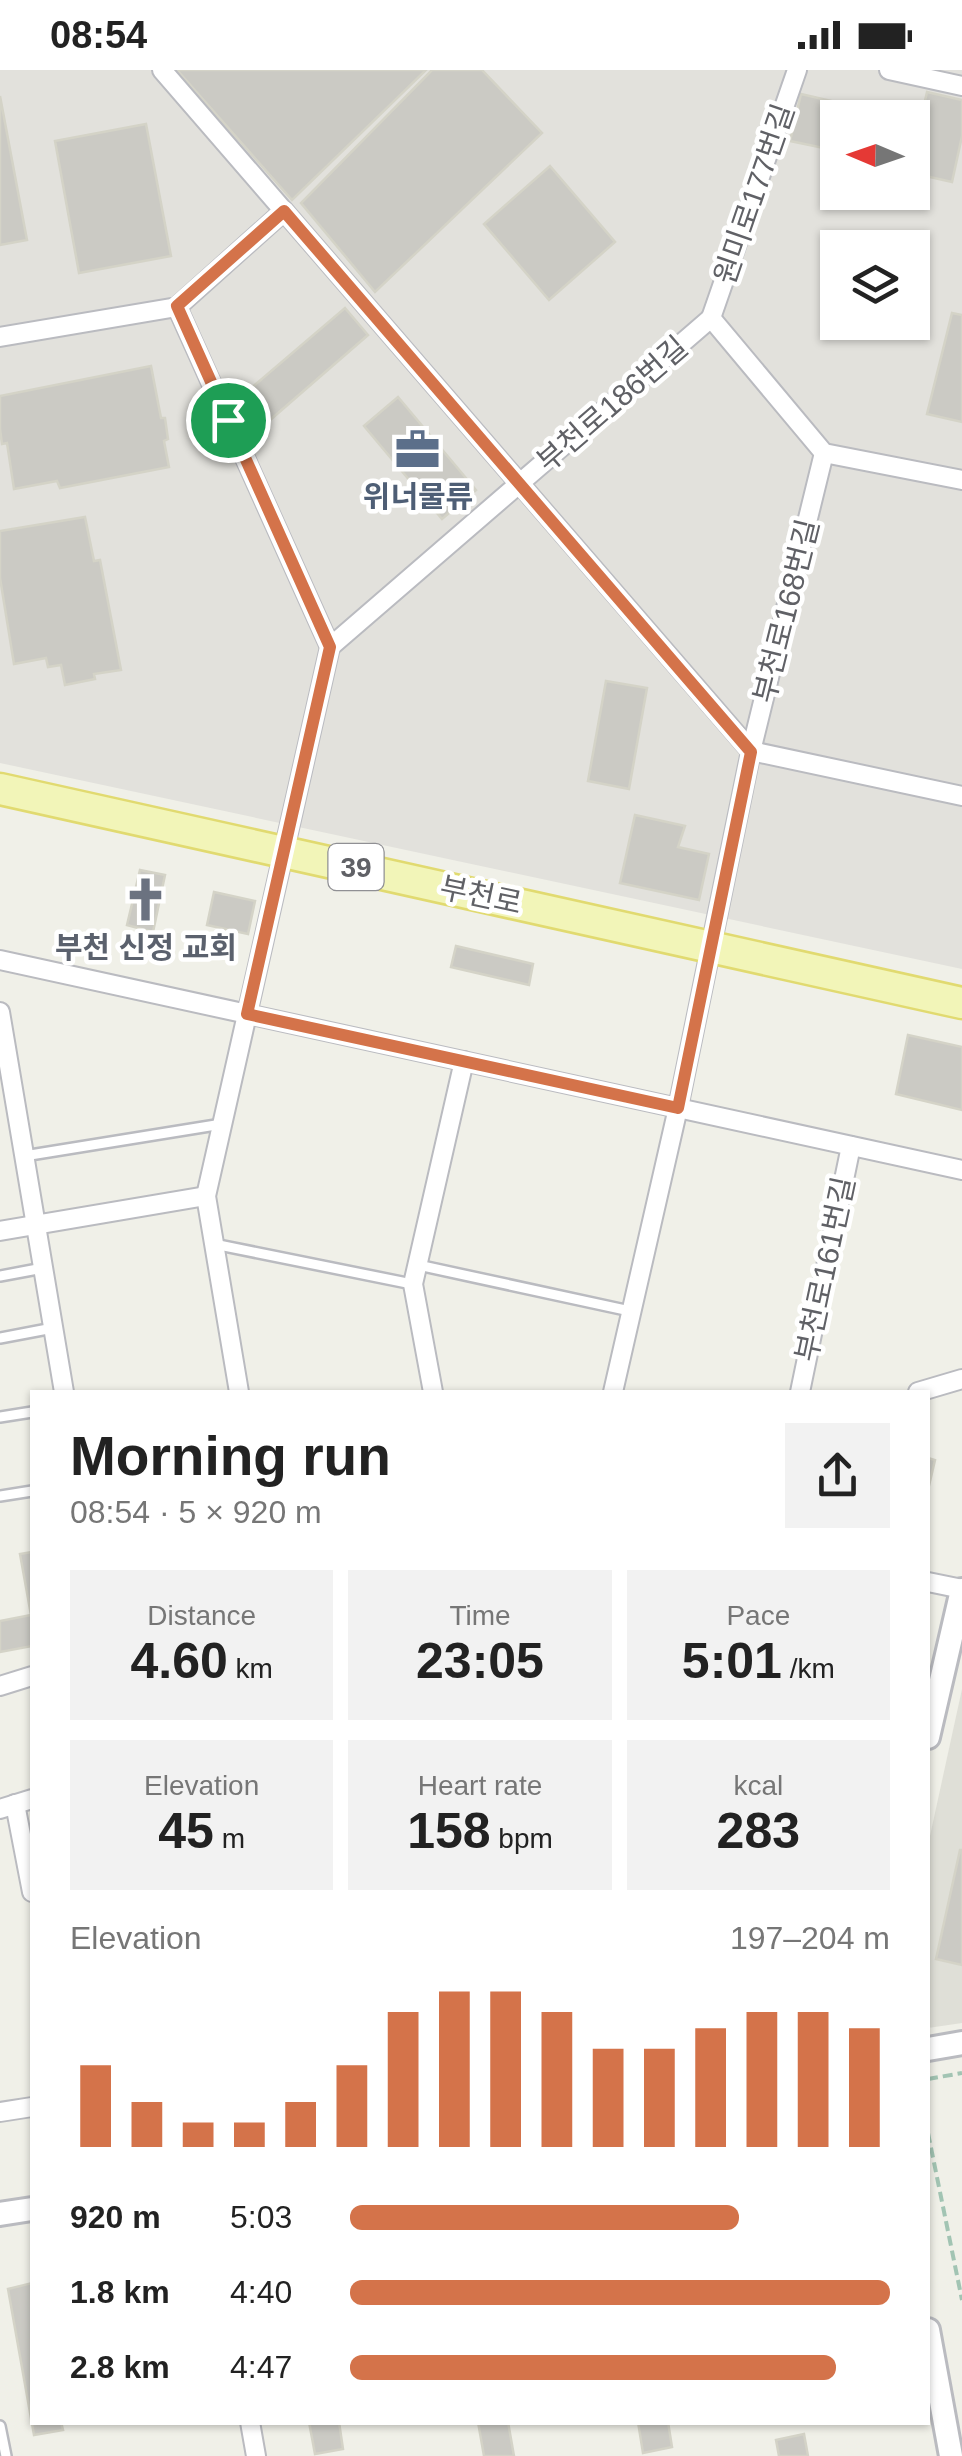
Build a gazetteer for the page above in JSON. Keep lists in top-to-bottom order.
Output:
{
  "streets": {
    "main road": ["39", "부천로"],
    "street": [
      "원미로177번길",
      "부천로186번길",
      "부천로168번길",
      "부천로161번길"
    ]
  },
  "crossings": [
    ["원미로177번길", "부천로186번길"],
    ["부천로168번길", "부천로"]
  ],
  "places": {
    "office": ["위너물류"],
    "church": ["부천 신정 교회"]
  },
  "north": "left",
  "page": {
    "status": "08:54",
    "heading": ["Morning run", "08:54 · 5 × 920 m"],
    "stats": [
      ["Distance", "4.60 km"],
      ["Time", "23:05"],
      ["Pace", "5:01 /km"],
      ["Elevation", "45 m"],
      ["Heart rate", "158 bpm"],
      ["kcal", "283"]
    ],
    "chart": ["Elevation", "197–204 m"],
    "list": [
      {
        "name": "920 m",
        "note": "5:03"
      },
      {
        "name": "1.8 km",
        "note": "4:40"
      },
      {
        "name": "2.8 km",
        "note": "4:47"
      }
    ]
  }
}
